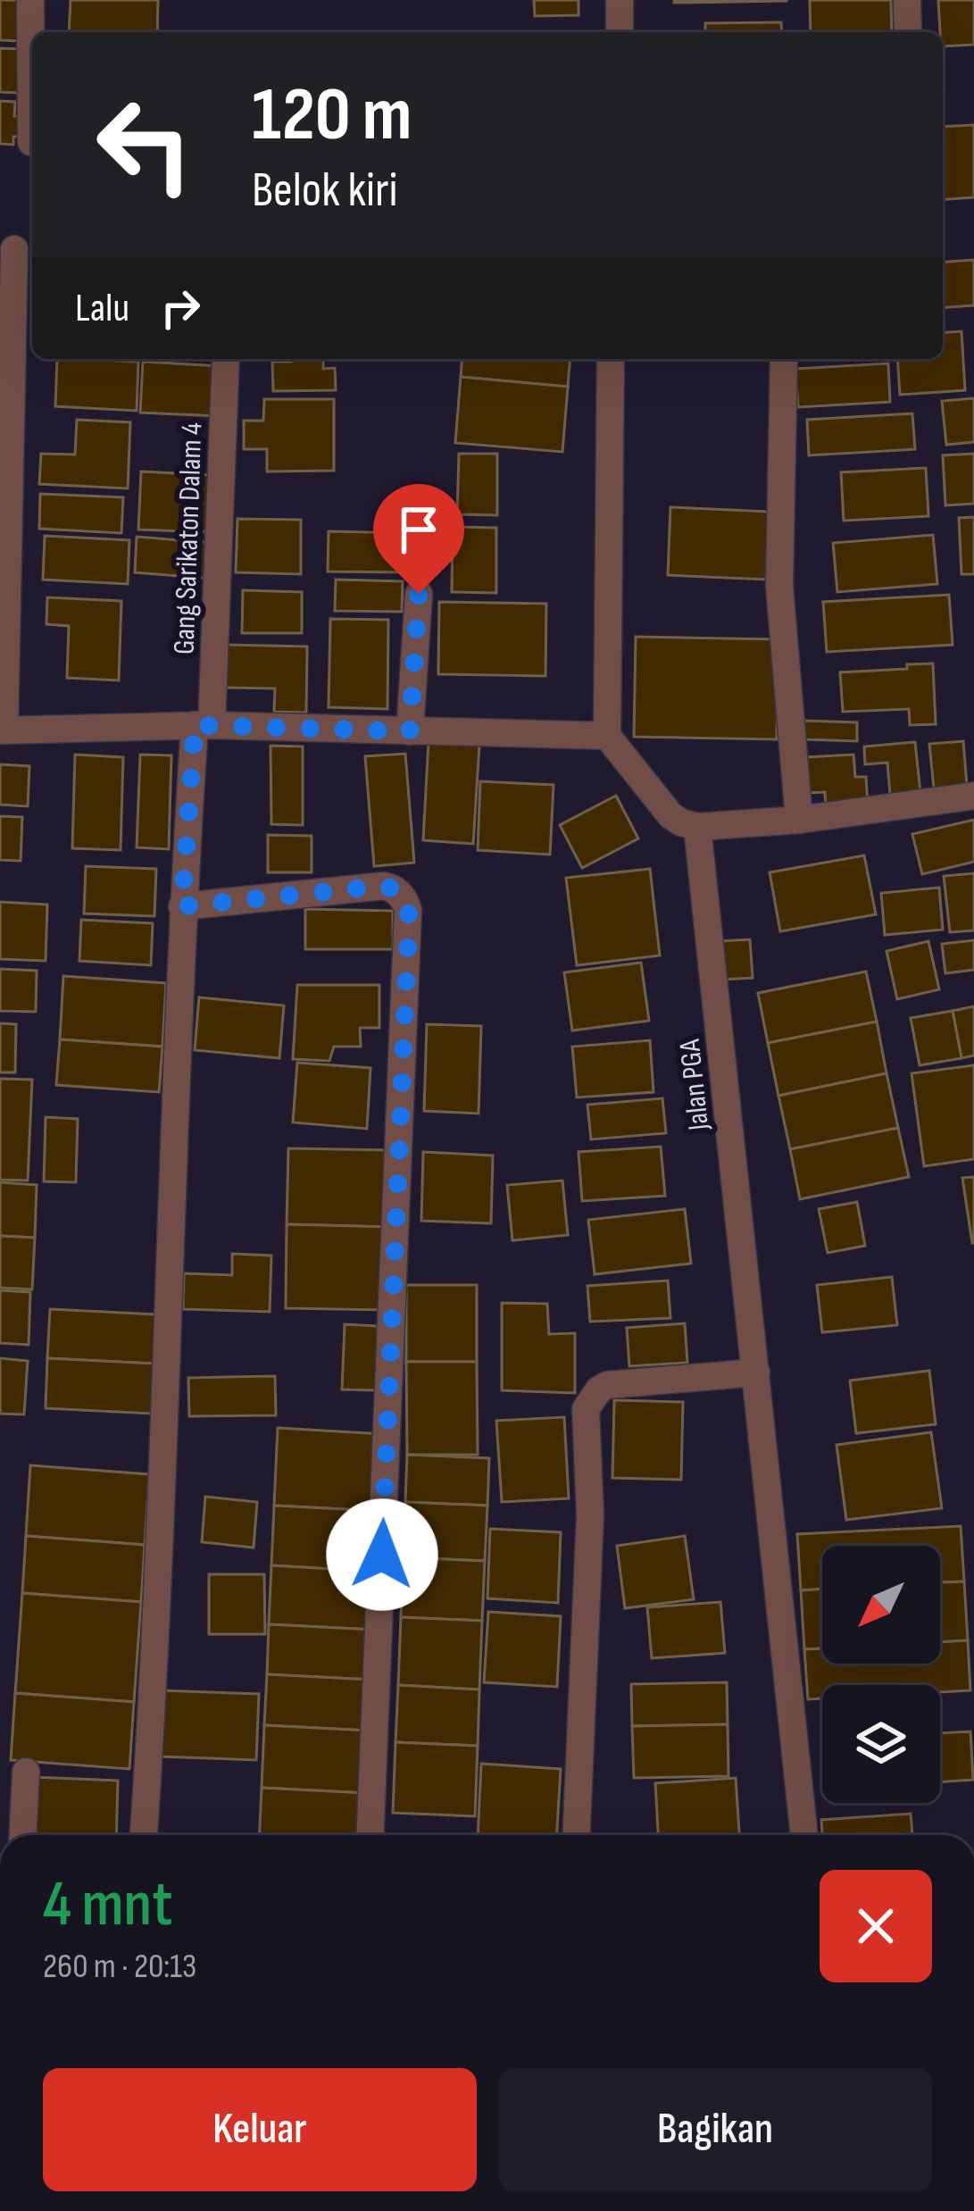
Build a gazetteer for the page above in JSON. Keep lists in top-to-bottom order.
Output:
{
  "streets": {
    "street": ["Gang Sarikaton Dalam 4", "Jalan PGA"]
  },
  "north": "bottom left",
  "page": {
    "turn": ["120 m", "Belok kiri"],
    "then": "Lalu",
    "heading": ["4 mnt", "260 m · 20:13"],
    "buttons": ["Keluar", "Bagikan"]
  }
}
